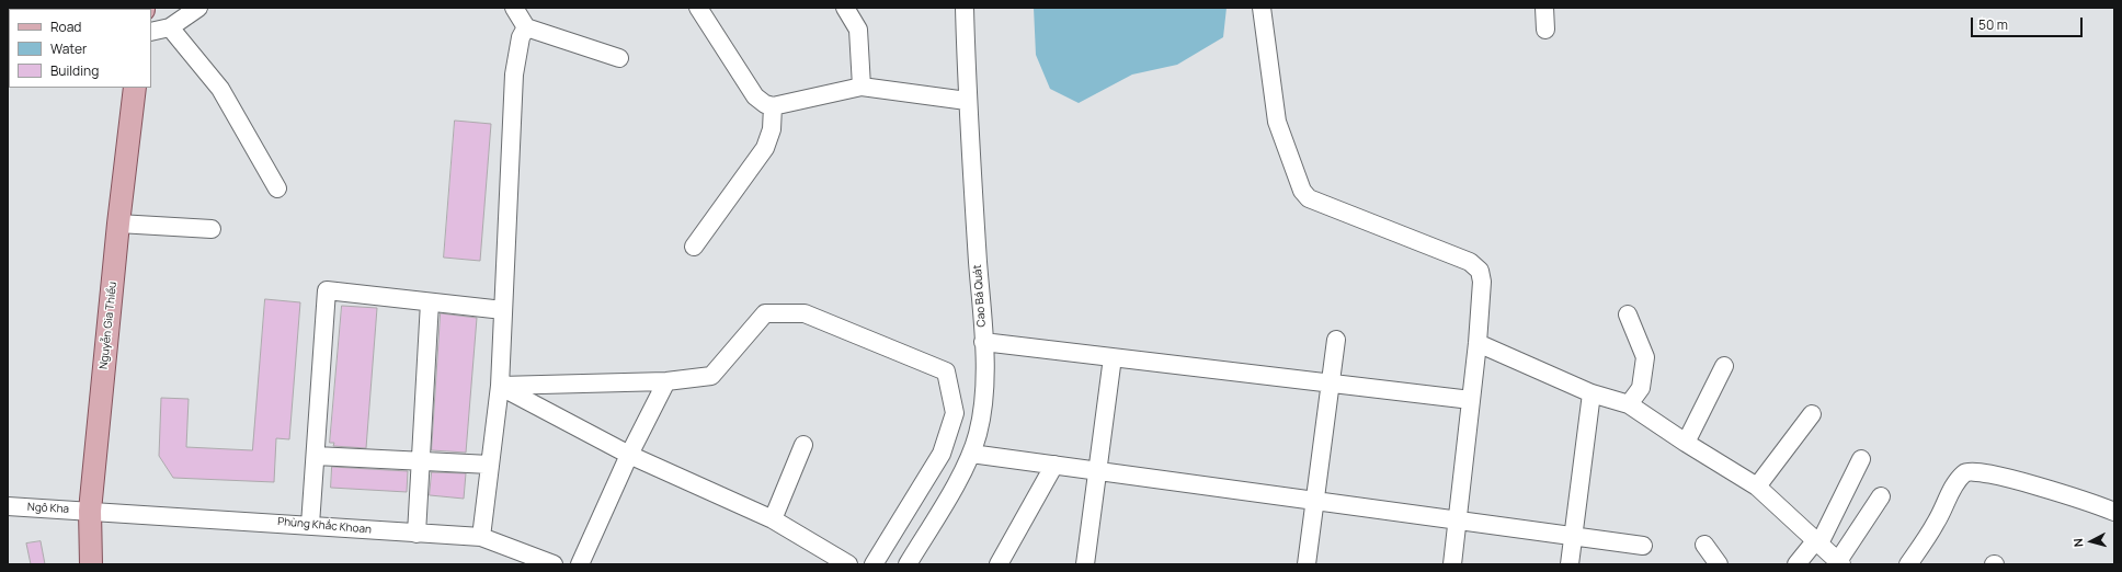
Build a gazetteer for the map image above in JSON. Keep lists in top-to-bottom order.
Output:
{
  "streets": {
    "main road": ["Nguyễn Gia Thiều"],
    "street": ["Cao Bá Quát", "Ngô Kha", "Phùng Khắc Khoan"]
  },
  "crossings": [
    ["Nguyễn Gia Thiều", "Ngô Kha"],
    ["Nguyễn Gia Thiều", "Phùng Khắc Khoan"],
    ["Ngô Kha", "Phùng Khắc Khoan"]
  ],
  "legend": ["Road", "Water", "Building"],
  "scale_bar": "50 m",
  "north": "left"
}
